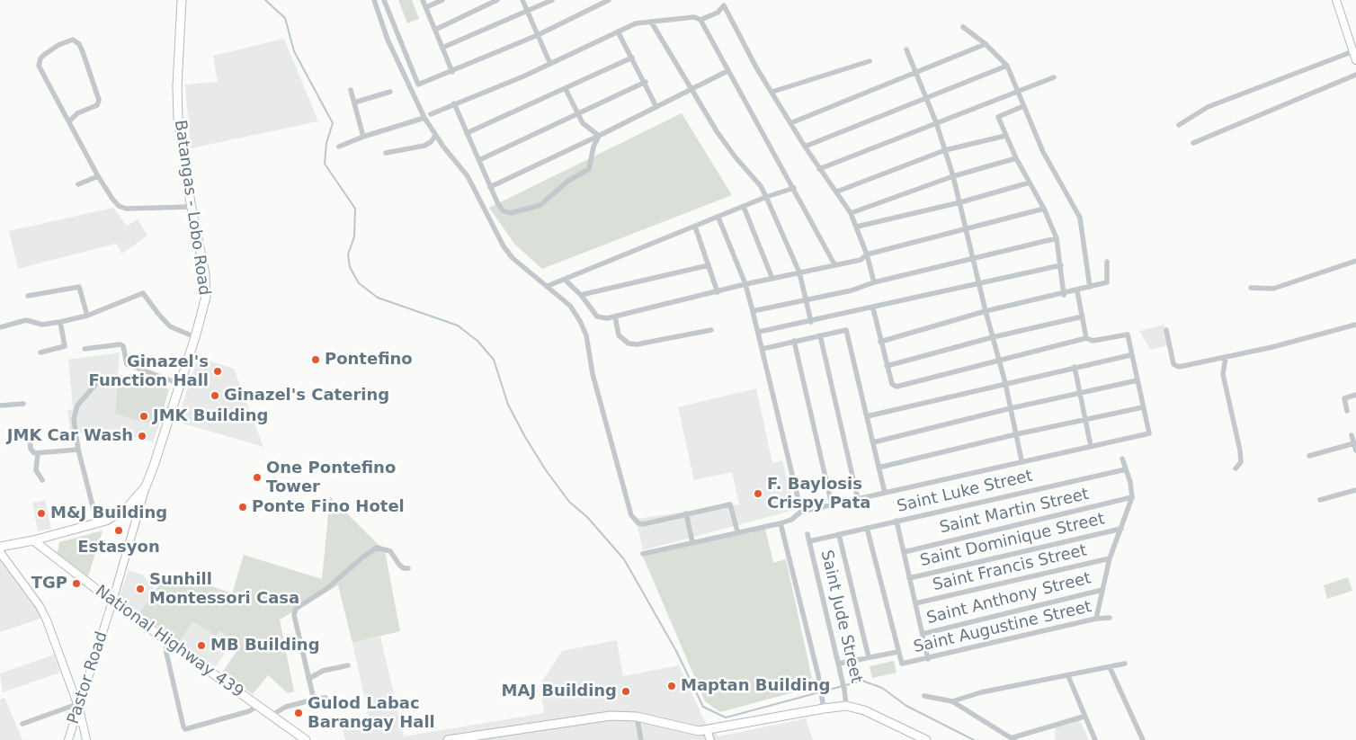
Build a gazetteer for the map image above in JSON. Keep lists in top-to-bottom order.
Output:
{
  "streets": {
    "main road": ["Batangas - Lobo Road", "National Highway 439", "Pastor Road"],
    "street": [
      "Saint Luke Street",
      "Saint Martin Street",
      "Saint Dominique Street",
      "Saint Francis Street",
      "Saint Anthony Street",
      "Saint Jude Street",
      "Saint Augustine Street"
    ]
  },
  "crossings": [
    ["Batangas - Lobo Road", "Pastor Road"],
    ["Saint Luke Street", "Saint Jude Street"],
    ["National Highway 439", "Pastor Road"]
  ],
  "places": [
    "Pontefino",
    "Ginazel's Function Hall",
    "Ginazel's Catering",
    "JMK Building",
    "JMK Car Wash",
    "One Pontefino Tower",
    "F. Baylosis Crispy Pata",
    "Ponte Fino Hotel",
    "M&J Building",
    "Estasyon",
    "TGP",
    "Sunhill Montessori Casa",
    "MB Building",
    "Maptan Building",
    "MAJ Building",
    "Gulod Labac Barangay Hall"
  ]
}
